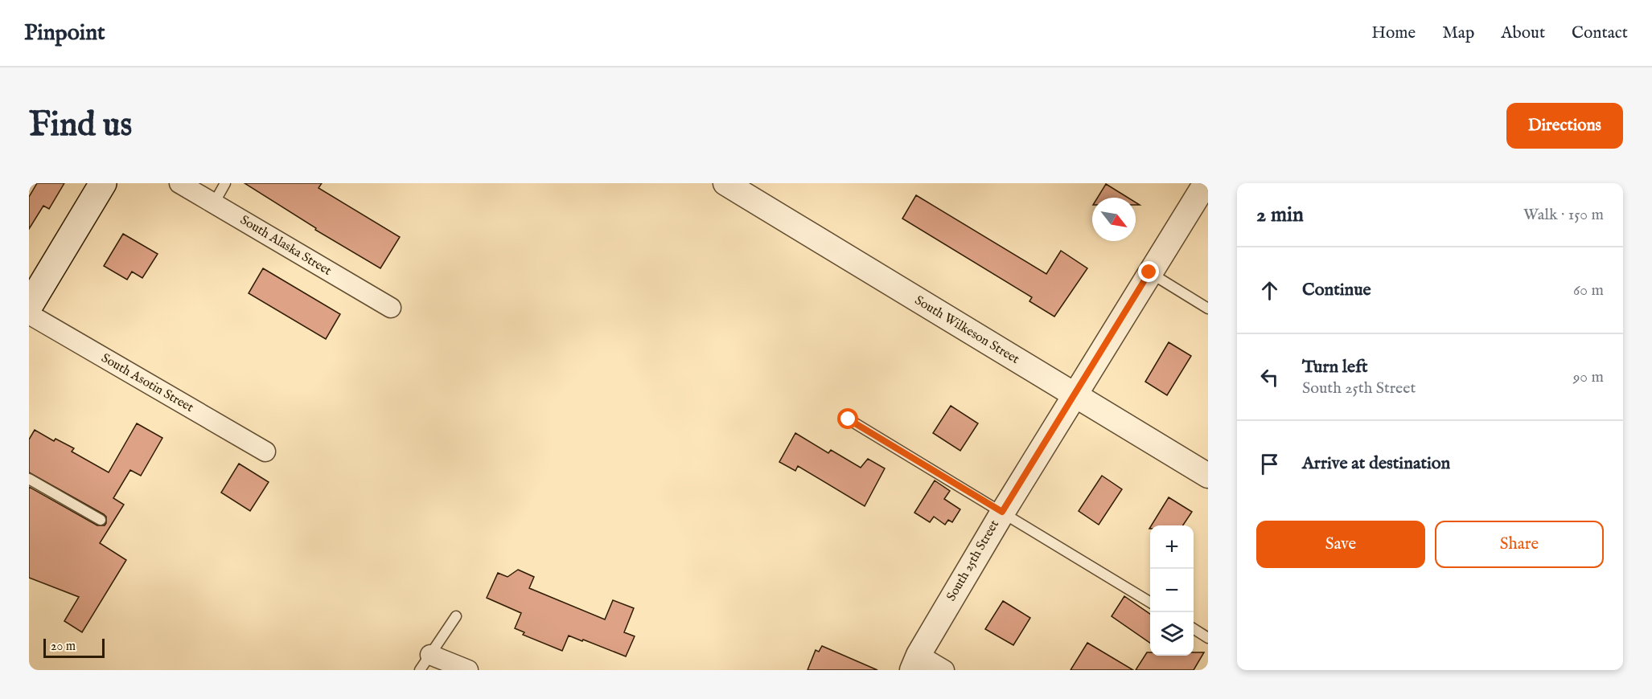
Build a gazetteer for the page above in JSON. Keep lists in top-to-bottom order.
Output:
{
  "streets": {
    "street": [
      "South Alaska Street",
      "South Wilkeson Street",
      "South Asotin Street",
      "South 25th Street"
    ]
  },
  "crossings": [
    ["South Wilkeson Street", "South 25th Street"]
  ],
  "scale_bar": "20 m",
  "north": "bottom right",
  "page": {
    "header": "Pinpoint",
    "nav": [
      "Home",
      "Map",
      "About",
      "Contact"
    ],
    "buttons": [
      "Directions",
      ["Save", "Share"]
    ],
    "title": "Find us",
    "heading": ["2 min", "Walk · 150 m"],
    "list": [
      ["Continue", "60 m"],
      ["Turn left", "South 25th Street", "90 m"],
      "Arrive at destination"
    ],
    "map_buttons": ["+", "−"],
    "scale": "20 m"
  }
}
